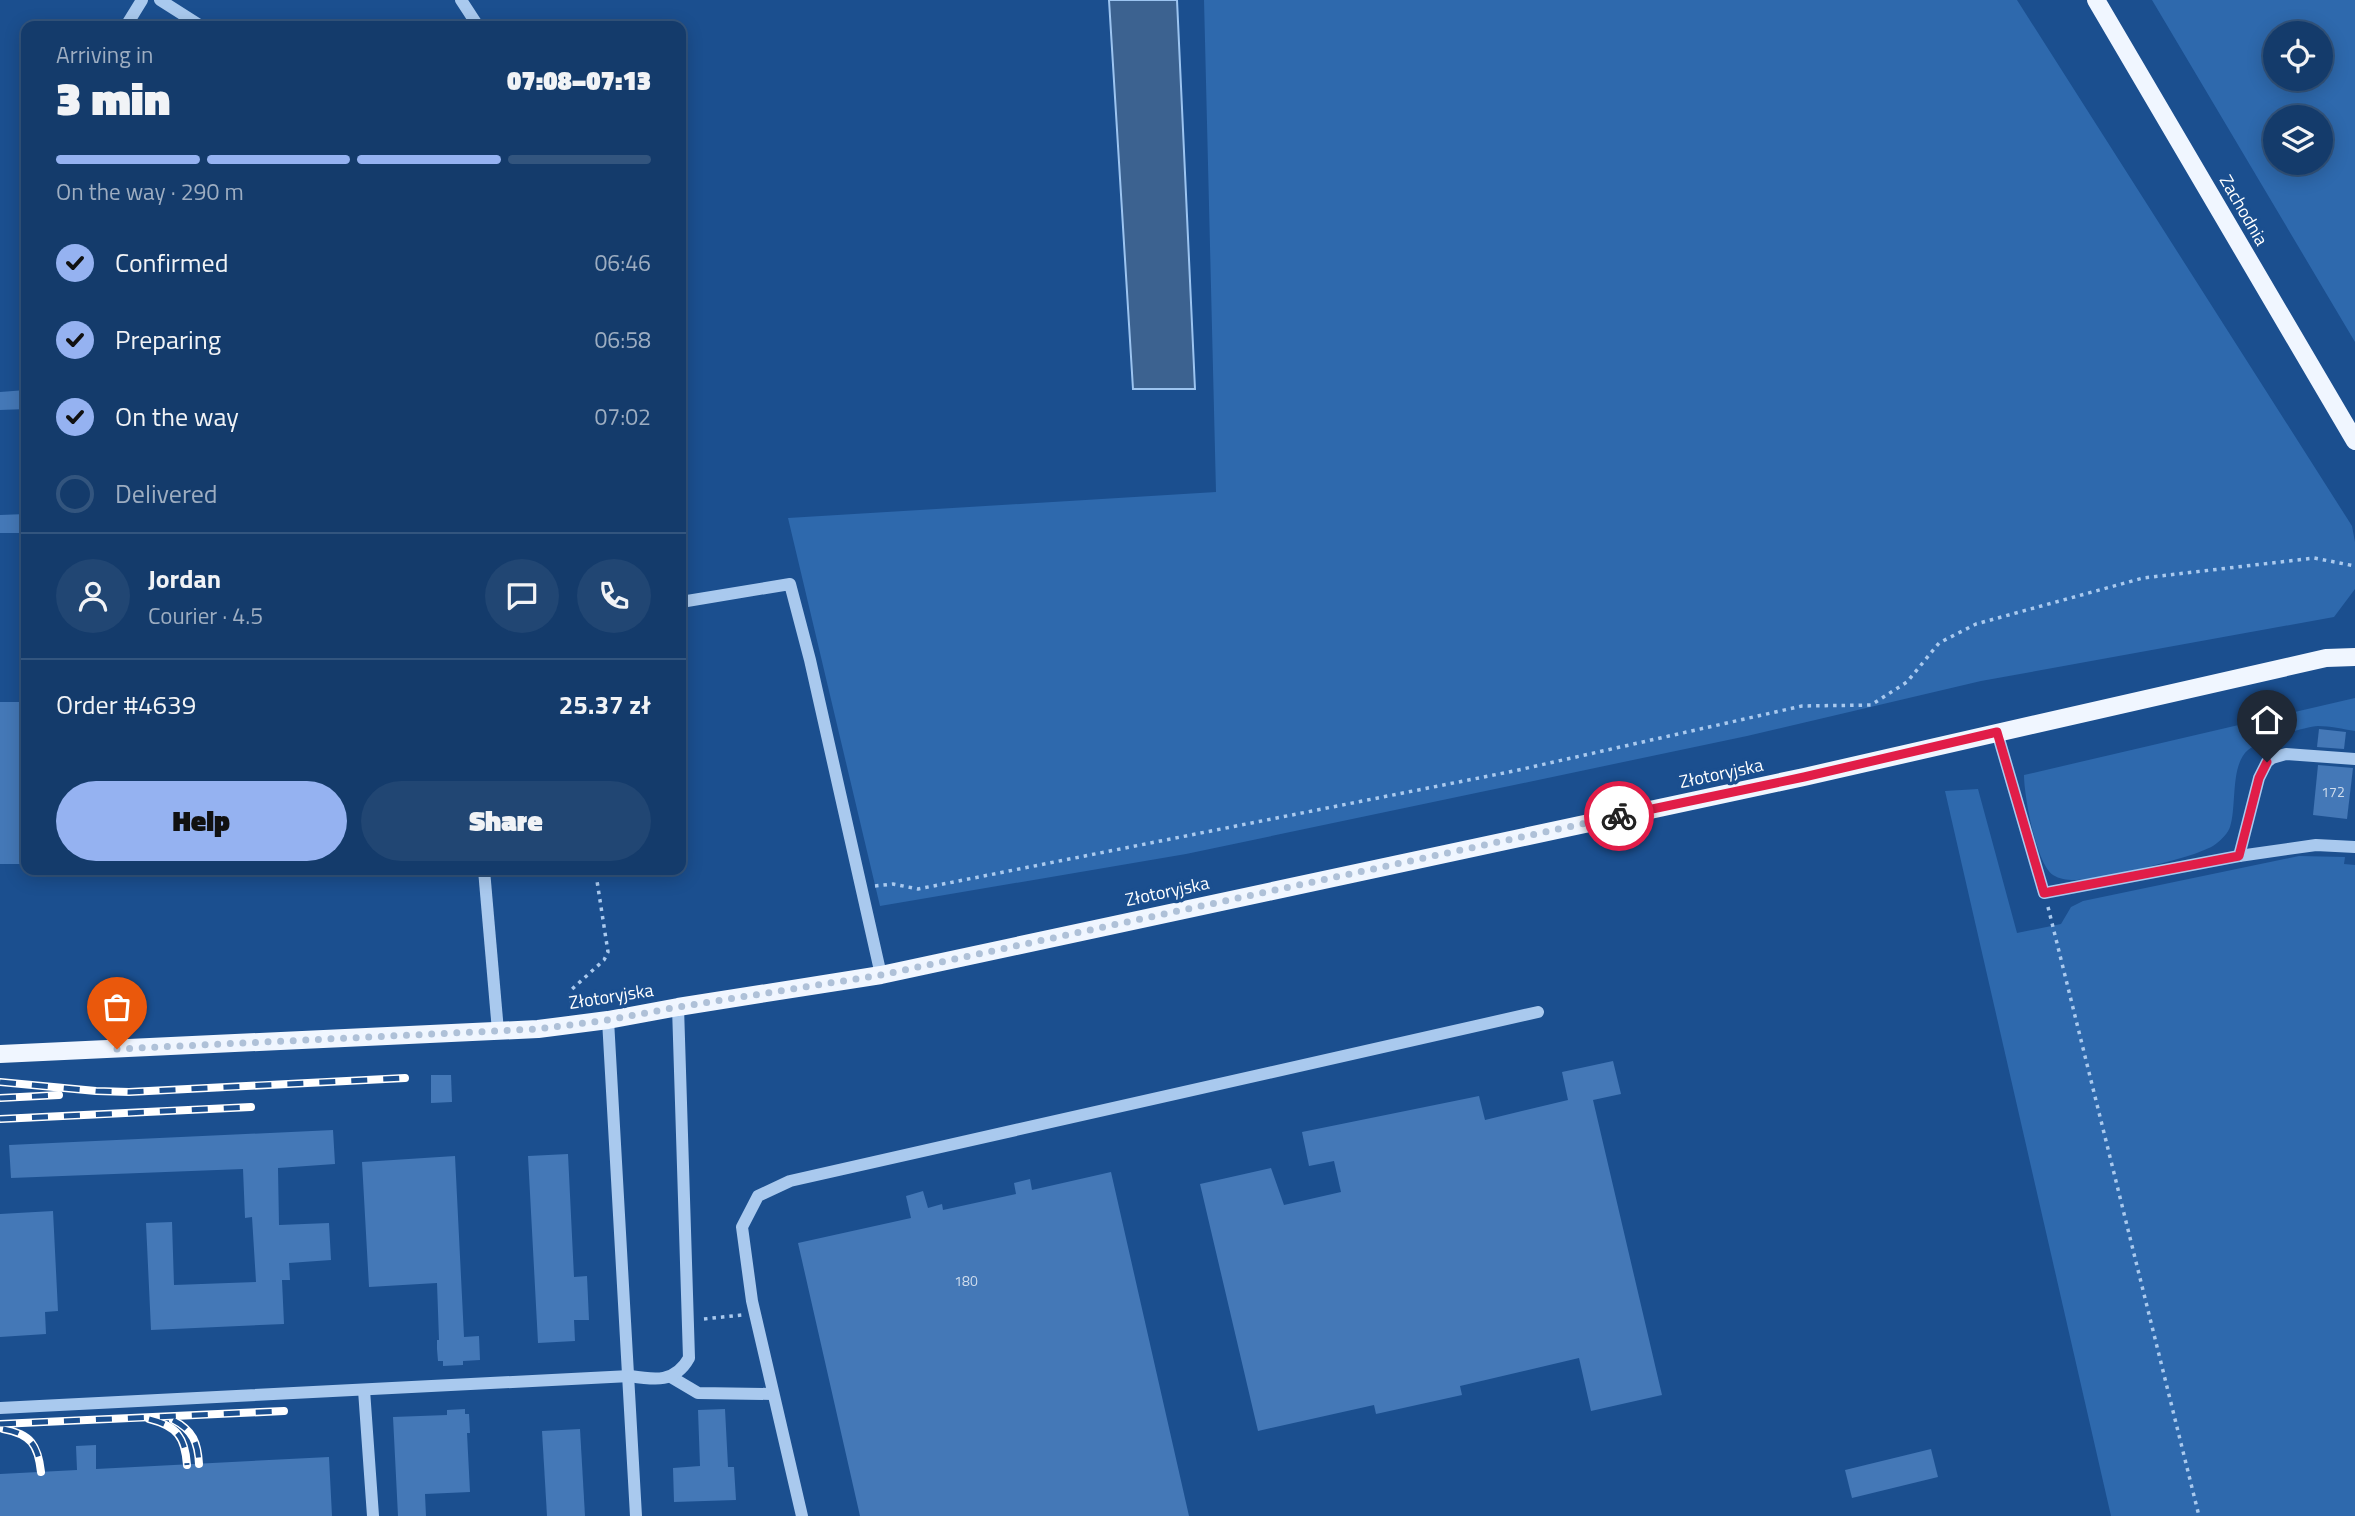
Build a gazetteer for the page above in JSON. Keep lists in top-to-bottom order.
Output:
{
  "streets": {
    "main road": ["Zachodnia", "Złotoryjska"]
  },
  "house_numbers": ["172", "180"],
  "page": {
    "heading": ["3 min", "Arriving in", "07:08–07:13"],
    "panel": [
      "Jordan",
      "Courier · 4.5",
      "Order #4639",
      "25.37 zł"
    ],
    "bar": "On the way · 290 m",
    "list": [
      ["Confirmed", "06:46"],
      ["Preparing", "06:58"],
      ["On the way", "07:02"],
      "Delivered"
    ],
    "buttons": ["Help", "Share"]
  }
}
